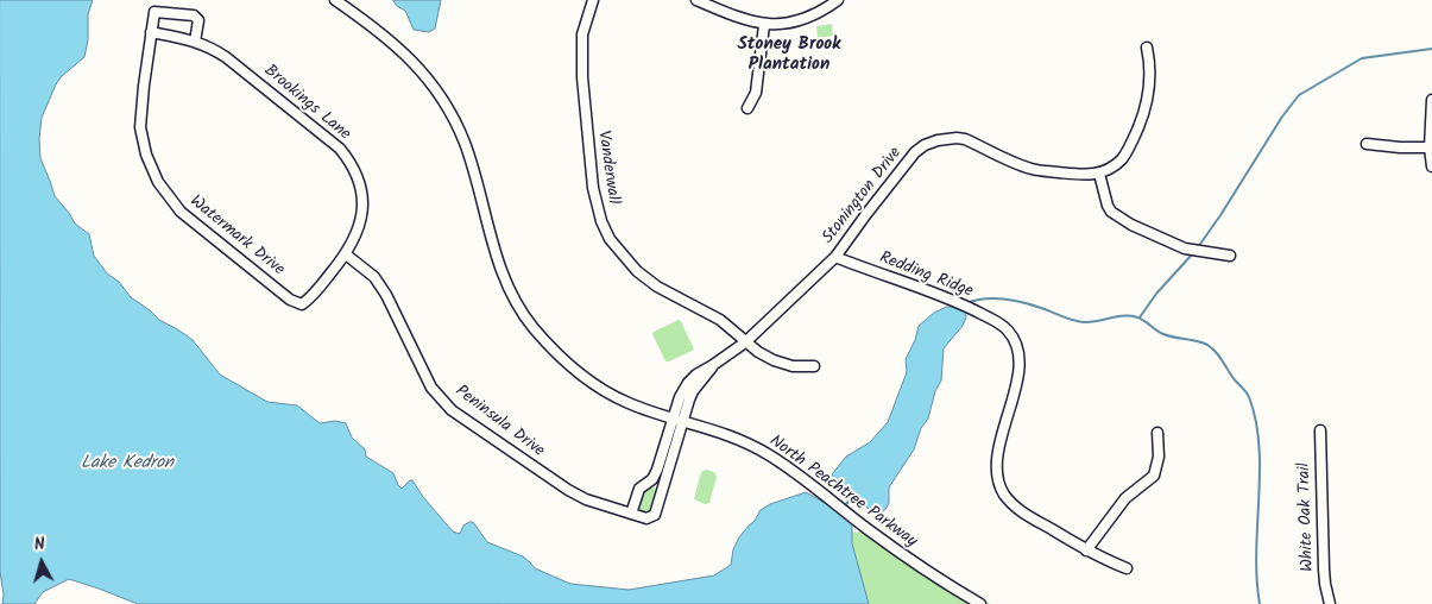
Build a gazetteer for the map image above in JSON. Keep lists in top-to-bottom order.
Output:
{
  "streets": {
    "street": [
      "Brookings Lane",
      "Vanderwall",
      "Stonington Drive",
      "Watermark Drive",
      "Redding Ridge",
      "Peninsula Drive",
      "North Peachtree Parkway",
      "White Oak Trail"
    ]
  },
  "crossings": [
    ["Brookings Lane", "Watermark Drive"],
    ["Brookings Lane", "Peninsula Drive"],
    ["Vanderwall", "Stonington Drive"],
    ["Stonington Drive", "Redding Ridge"],
    ["Stonington Drive", "Peninsula Drive"],
    ["Stonington Drive", "North Peachtree Parkway"],
    ["Watermark Drive", "Peninsula Drive"],
    ["Peninsula Drive", "North Peachtree Parkway"]
  ],
  "districts": ["Stoney Brook Plantation"],
  "water": ["Lake Kedron"],
  "north": "top"
}
